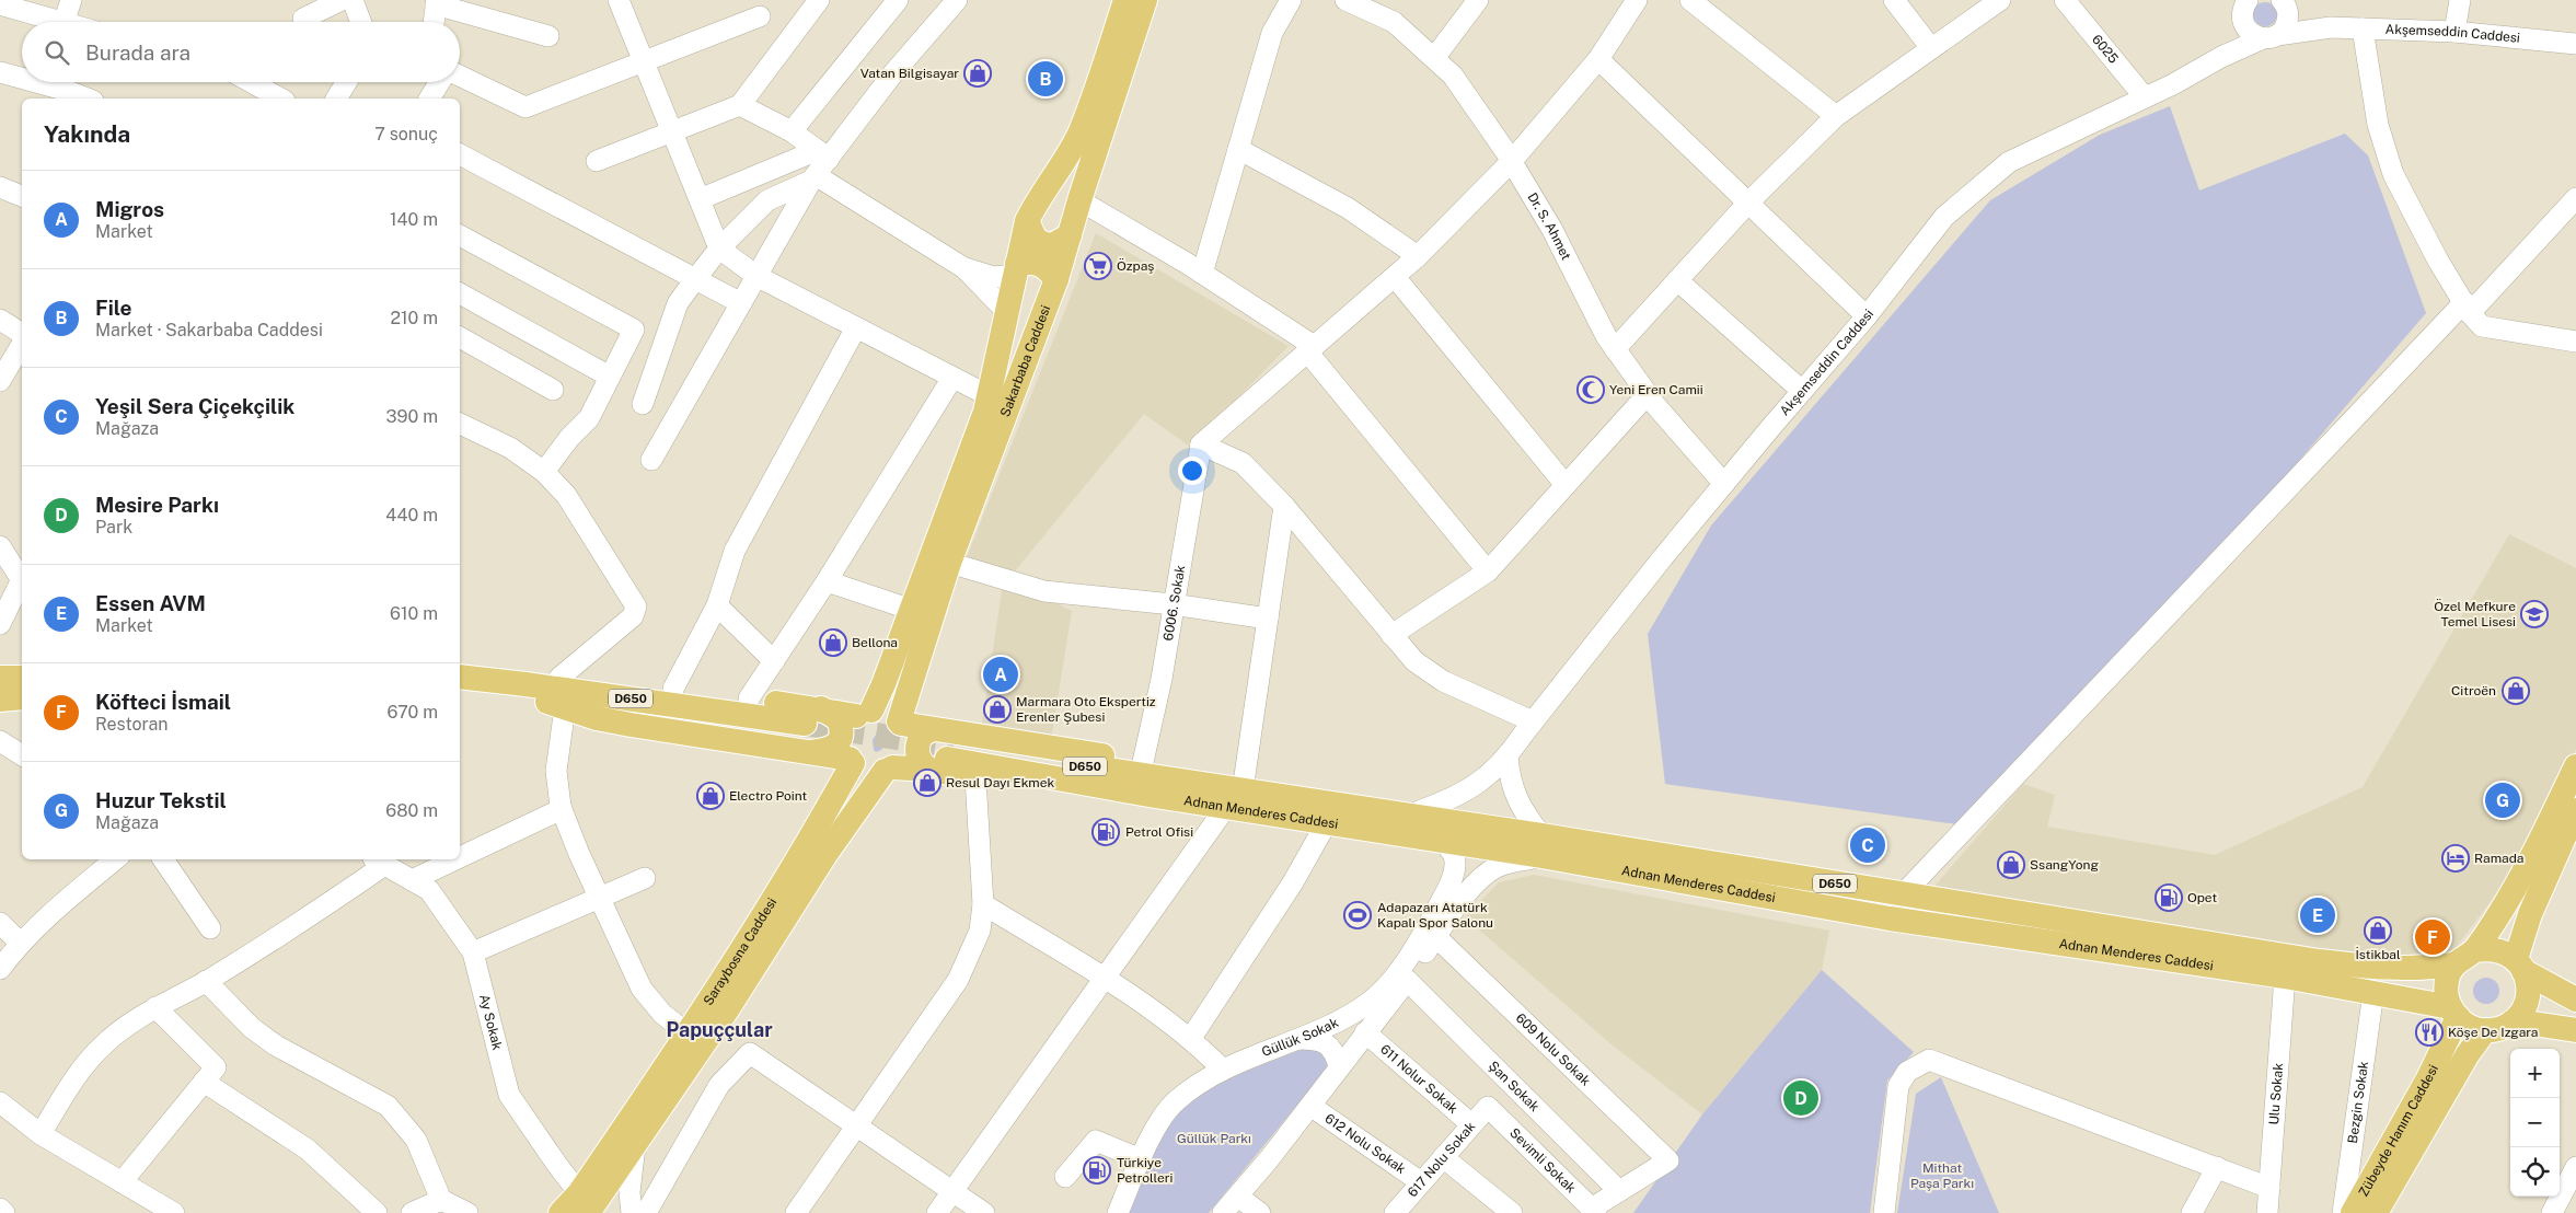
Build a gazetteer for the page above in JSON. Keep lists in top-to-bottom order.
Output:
{
  "streets": {
    "main road": [
      "Sakarbaba Caddesi",
      "D650",
      "Adnan Menderes Caddesi",
      "Saraybosna Caddesi",
      "Zübeyde Hanım Caddesi"
    ],
    "street": [
      "Akşemseddin Caddesi",
      "6025",
      "Dr. S. Ahmet",
      "6006. Sokak",
      "Ay Sokak",
      "Güllük Sokak",
      "609 Nolu Sokak",
      "611 Nolur Sokak",
      "Şan Sokak",
      "Ulu Sokak",
      "Bezgin Sokak",
      "612 Nolu Sokak",
      "617 Nolu Sokak",
      "Sevimli Sokak"
    ]
  },
  "crossings": [
    ["Akşemseddin Caddesi", "6025"],
    ["Akşemseddin Caddesi", "Dr. S. Ahmet"],
    ["Akşemseddin Caddesi", "Adnan Menderes Caddesi"],
    ["Sakarbaba Caddesi", "Saraybosna Caddesi"],
    ["Adnan Menderes Caddesi", "Güllük Sokak"],
    ["Adnan Menderes Caddesi", "Ulu Sokak"],
    ["Adnan Menderes Caddesi", "Bezgin Sokak"],
    ["Adnan Menderes Caddesi", "Zübeyde Hanım Caddesi"],
    ["Saraybosna Caddesi", "Ay Sokak"],
    ["609 Nolu Sokak", "Şan Sokak"],
    ["611 Nolur Sokak", "617 Nolu Sokak"],
    ["612 Nolu Sokak", "617 Nolu Sokak"],
    ["617 Nolu Sokak", "Sevimli Sokak"]
  ],
  "districts": ["Papuççular"],
  "parks": ["Güllük Parkı", "Mithat Paşa Parkı"],
  "places": {
    "shop": [
      "Vatan Bilgisayar",
      "Bellona",
      "Citroën",
      "Marmara Oto Ekspertiz Erenler Şubesi",
      "Resul Dayı Ekmek",
      "Electro Point",
      "SsangYong",
      "İstikbal"
    ],
    "supermarket": ["Özpaş"],
    "mosque": ["Yeni Eren Camii"],
    "school or university": ["Özel Mefkure Temel Lisesi"],
    "fuel station": ["Petrol Ofisi", "Opet", "Türkiye Petrolleri"],
    "hotel": ["Ramada"],
    "sports": ["Adapazarı Atatürk Kapalı Spor Salonu"],
    "restaurant": ["Köşe De Izgara"]
  },
  "page": {
    "search": "Burada ara",
    "pins": [
      "B",
      "A",
      "G",
      "C",
      "E",
      "F",
      "D"
    ],
    "heading": ["Yakında", "7 sonuç"],
    "list": [
      {
        "mark": "A",
        "name": "Migros",
        "note": "Market",
        "value": "140 m"
      },
      {
        "mark": "B",
        "name": "File",
        "note": "Market · Sakarbaba Caddesi",
        "value": "210 m"
      },
      {
        "mark": "C",
        "name": "Yeşil Sera Çiçekçilik",
        "note": "Mağaza",
        "value": "390 m"
      },
      {
        "mark": "D",
        "name": "Mesire Parkı",
        "note": "Park",
        "value": "440 m"
      },
      {
        "mark": "E",
        "name": "Essen AVM",
        "note": "Market",
        "value": "610 m"
      },
      {
        "mark": "F",
        "name": "Köfteci İsmail",
        "note": "Restoran",
        "value": "670 m"
      },
      {
        "mark": "G",
        "name": "Huzur Tekstil",
        "note": "Mağaza",
        "value": "680 m"
      }
    ],
    "map_buttons": ["+", "−"]
  }
}
